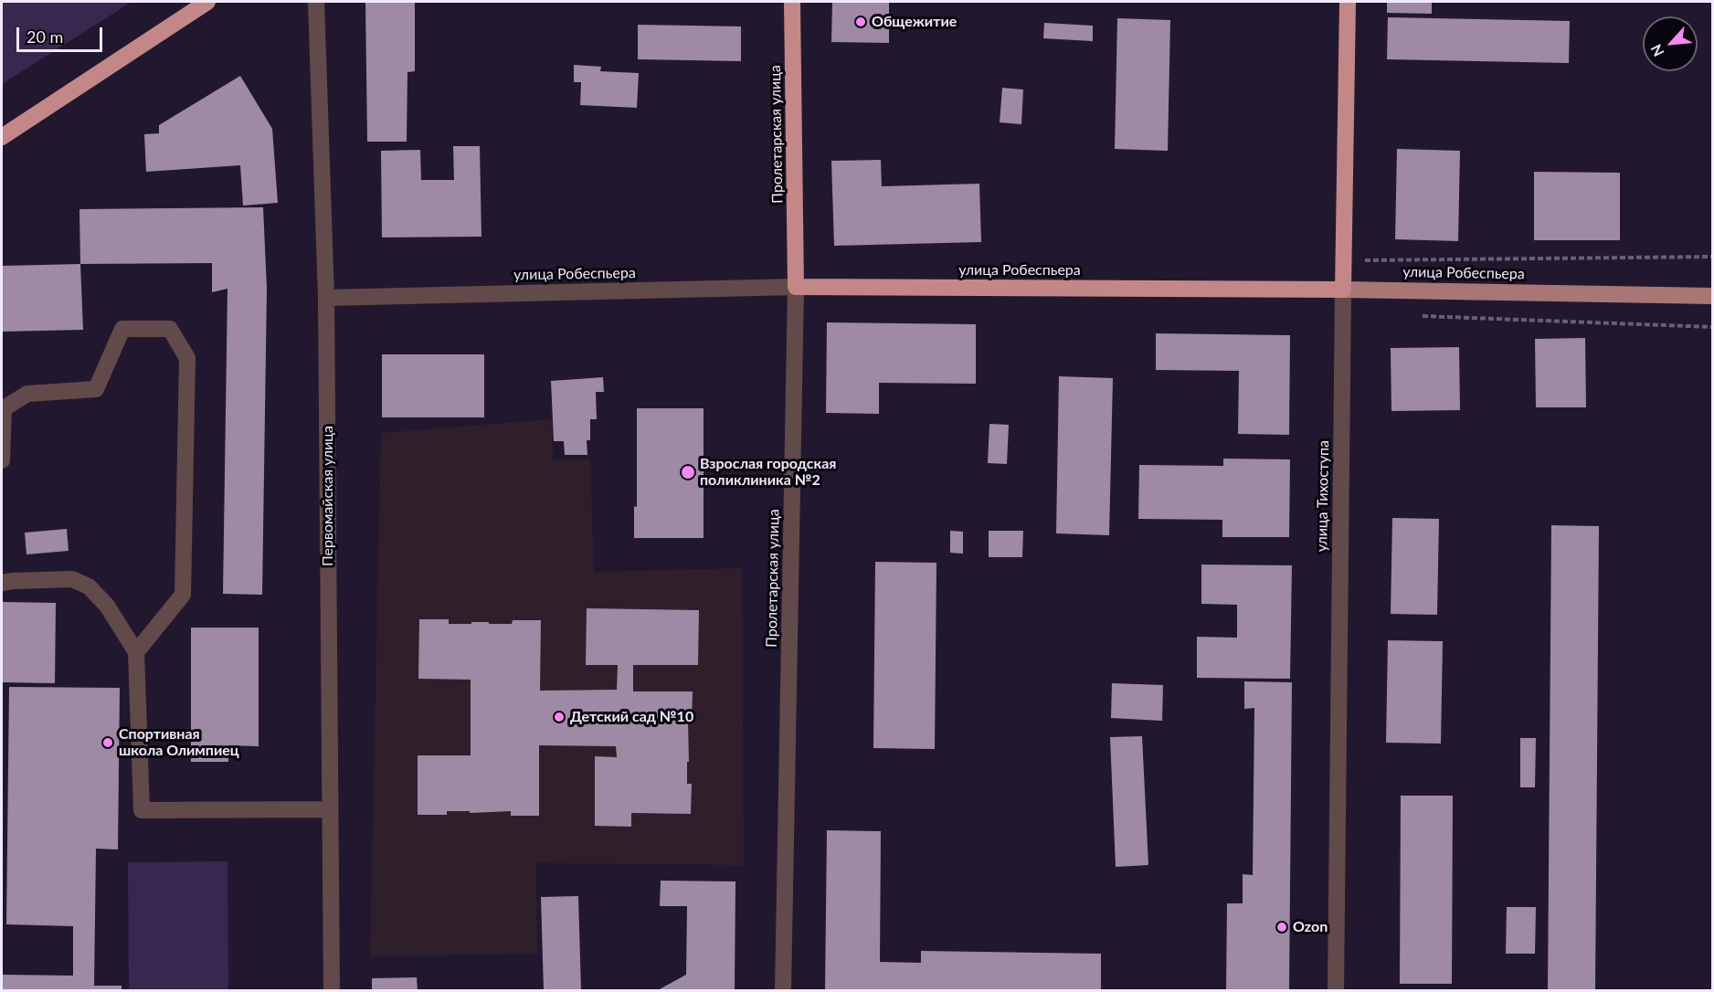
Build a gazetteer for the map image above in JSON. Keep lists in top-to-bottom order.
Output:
{
  "streets": {
    "highway": ["Пролетарская улица", "улица Робеспьера", "улица Тихоступа"],
    "street": ["Первомайская улица"]
  },
  "crossings": [
    ["Пролетарская улица", "улица Робеспьера"],
    ["улица Робеспьера", "Первомайская улица"],
    ["улица Робеспьера", "улица Тихоступа"]
  ],
  "places": [
    "Общежитие",
    "Взрослая городская поликлиника №2",
    "Детский сад №10",
    "Спортивная школа Олимпиец",
    "Ozon"
  ],
  "scale_bar": "20 m",
  "north": "bottom left"
}
